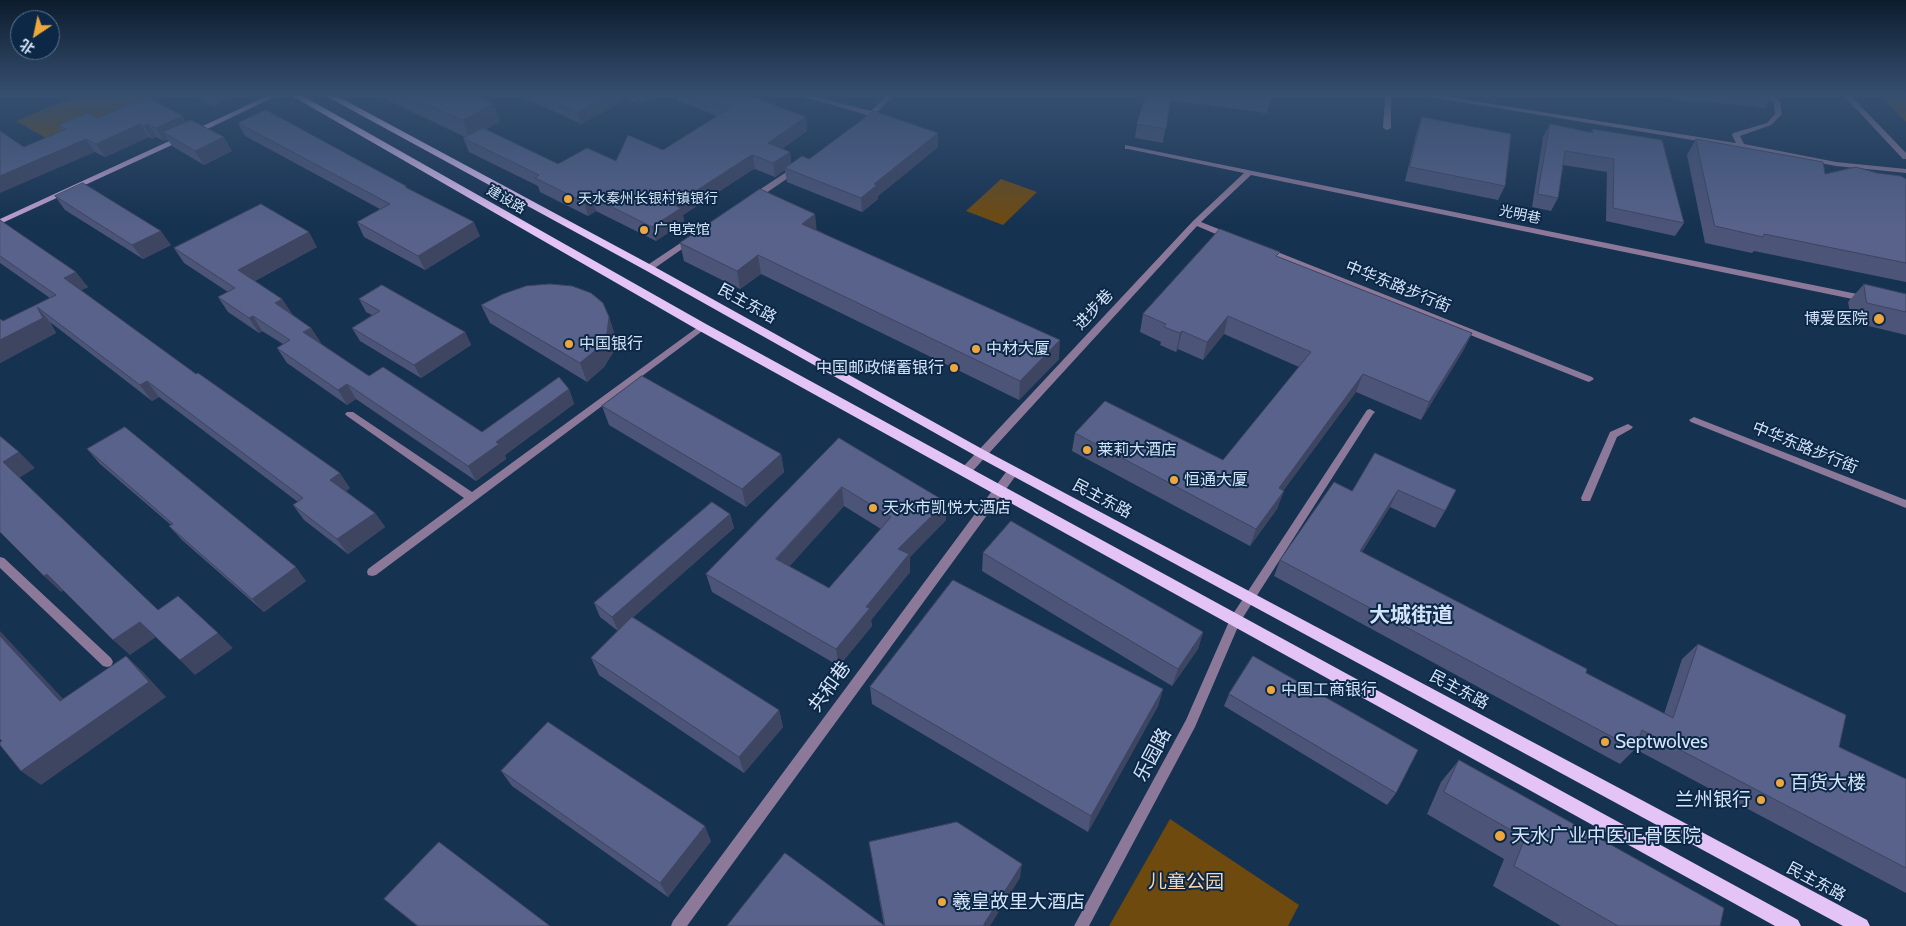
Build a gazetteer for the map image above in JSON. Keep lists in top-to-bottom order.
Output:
{
  "streets": {
    "main road": ["建设路", "民主东路"],
    "street": [
      "光明巷",
      "中华东路步行街",
      "进步巷",
      "共和巷",
      "乐园路"
    ]
  },
  "crossings": [
    ["光明巷", "进步巷"],
    ["民主东路", "进步巷"],
    ["民主东路", "共和巷"],
    ["民主东路", "乐园路"]
  ],
  "districts": ["大城街道"],
  "parks": ["儿童公园"],
  "places": [
    "天水秦州长银村镇银行",
    "广电宾馆",
    "博爱医院",
    "中国银行",
    "中材大厦",
    "中国邮政储蓄银行",
    "莱莉大酒店",
    "恒通大厦",
    "天水市凯悦大酒店",
    "中国工商银行",
    "Septwolves",
    "百货大楼",
    "兰州银行",
    "天水广业中医正骨医院",
    "羲皇故里大酒店"
  ],
  "north": "bottom left"
}
